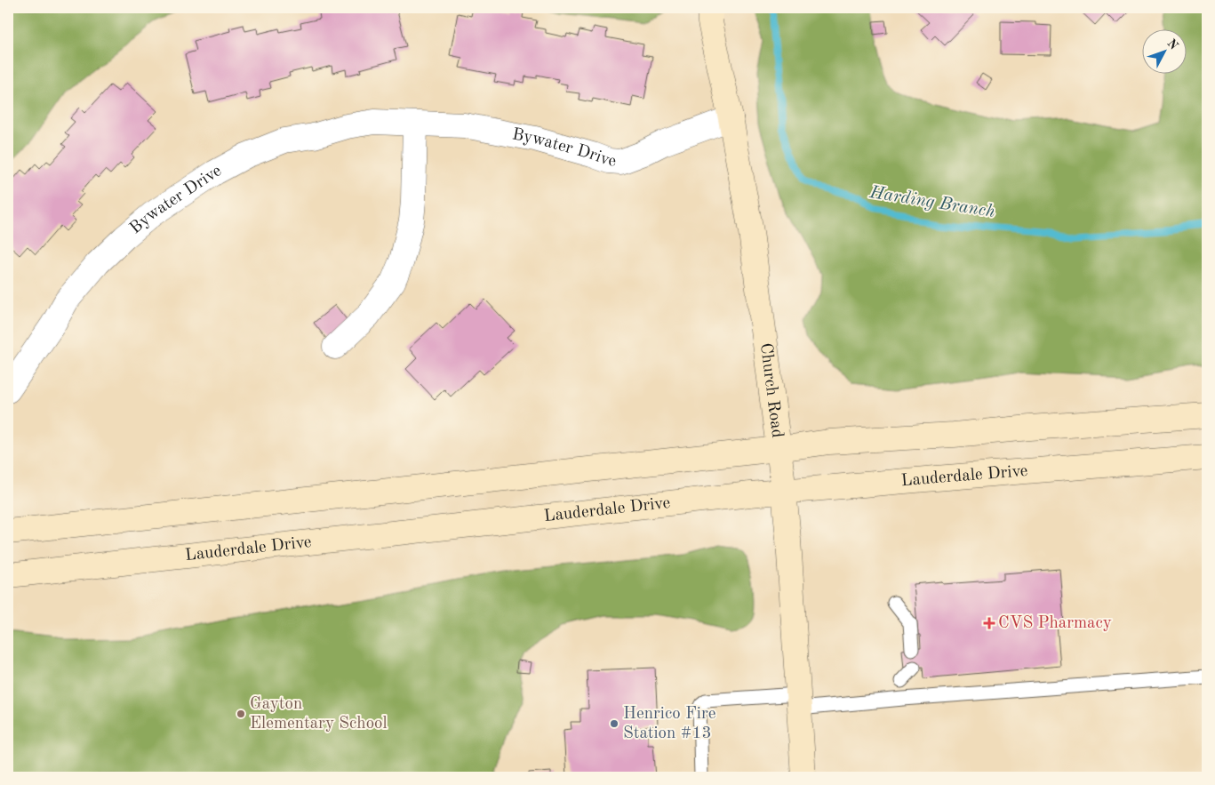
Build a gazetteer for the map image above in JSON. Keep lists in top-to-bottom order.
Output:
{
  "streets": {
    "main road": ["Church Road", "Lauderdale Drive"],
    "street": ["Bywater Drive"]
  },
  "crossings": [
    ["Bywater Drive", "Church Road"],
    ["Church Road", "Lauderdale Drive"]
  ],
  "water": ["Harding Branch"],
  "places": {
    "health": ["CVS Pharmacy"],
    "other": ["Gayton Elementary School", "Henrico Fire Station #13"]
  },
  "north": "top right"
}
